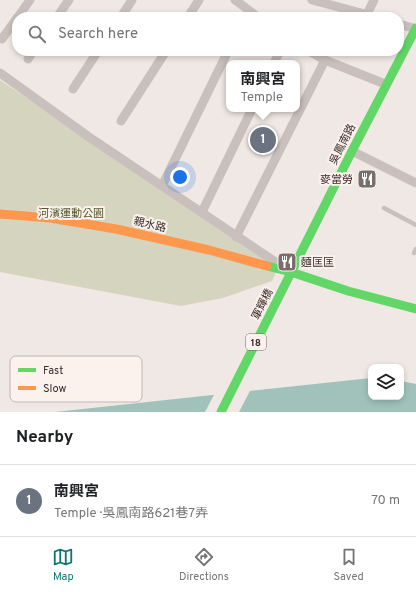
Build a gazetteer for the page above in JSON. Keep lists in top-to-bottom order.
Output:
{
  "streets": {
    "main road": [
      "吳鳳南路",
      "親水路",
      "軍輝橋",
      "18"
    ]
  },
  "crossings": [
    ["吳鳳南路", "親水路"],
    ["吳鳳南路", "軍輝橋"],
    ["親水路", "軍輝橋"]
  ],
  "parks": ["河濱運動公園"],
  "places": {
    "restaurant": ["麥當勞", "麵匡匡"]
  },
  "legend": ["Fast", "Slow"],
  "page": {
    "search": "Search here",
    "popup": ["南興宮", "Temple"],
    "pins": "1",
    "heading": "Nearby",
    "list": [
      {
        "mark": "1",
        "name": "南興宮",
        "note": "Temple · 吳鳳南路621巷7弄",
        "value": "70 m"
      }
    ],
    "nav": ["Map", "Directions", "Saved"]
  }
}
